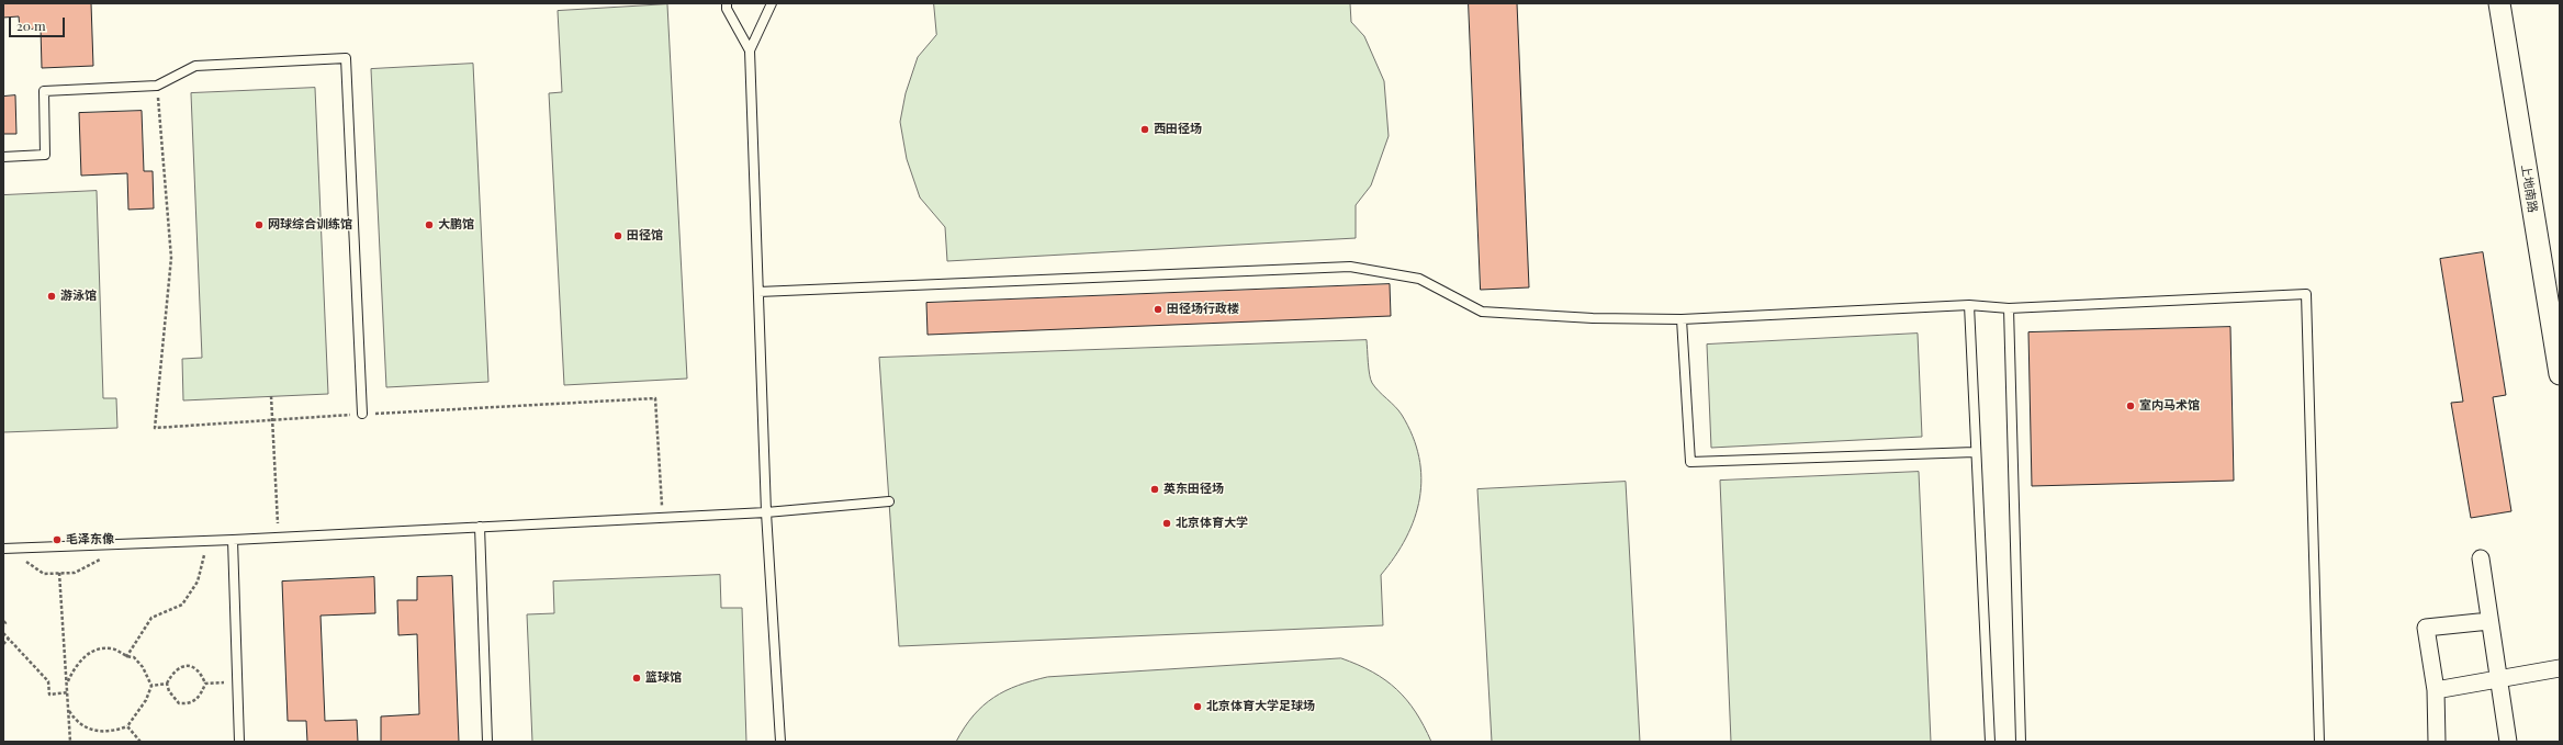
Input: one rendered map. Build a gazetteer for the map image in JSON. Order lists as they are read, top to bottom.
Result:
{
  "streets": {
    "street": ["上地南路"]
  },
  "places": [
    "西田径场",
    "网球综合训练馆",
    "大鹏馆",
    "田径馆",
    "游泳馆",
    "田径场行政楼",
    "室内马术馆",
    "英东田径场",
    "北京体育大学",
    "毛泽东像",
    "篮球馆",
    "北京体育大学足球场"
  ],
  "scale_bar": "20 m"
}
